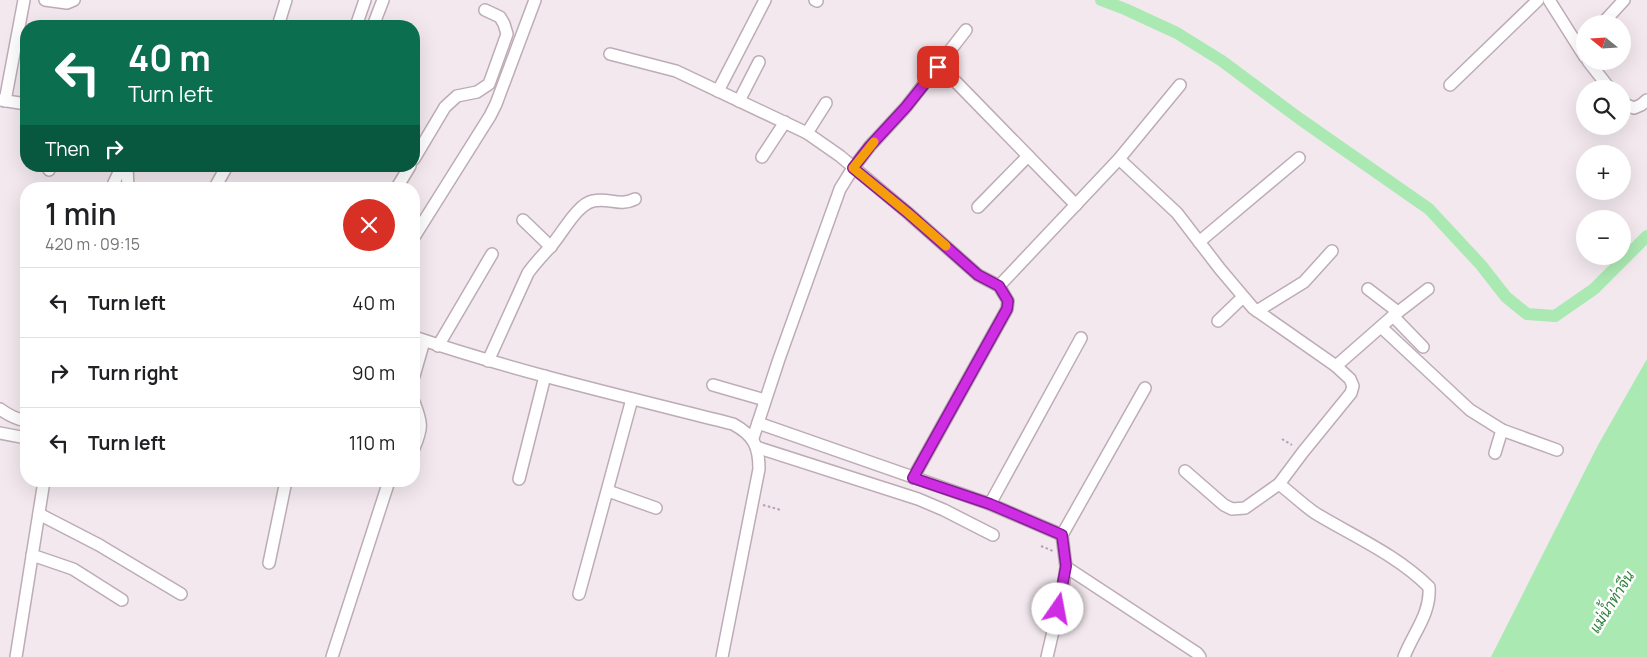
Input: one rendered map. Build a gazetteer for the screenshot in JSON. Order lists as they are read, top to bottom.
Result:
{
  "water": ["แม่น้ำท่าจีน"],
  "north": "left",
  "page": {
    "map_buttons": ["+", "−"],
    "turn": ["40 m", "Turn left"],
    "then": "Then",
    "heading": ["1 min", "420 m · 09:15"],
    "list": [
      {
        "name": "Turn left",
        "value": "40 m"
      },
      {
        "name": "Turn right",
        "value": "90 m"
      },
      {
        "name": "Turn left",
        "value": "110 m"
      }
    ]
  }
}
